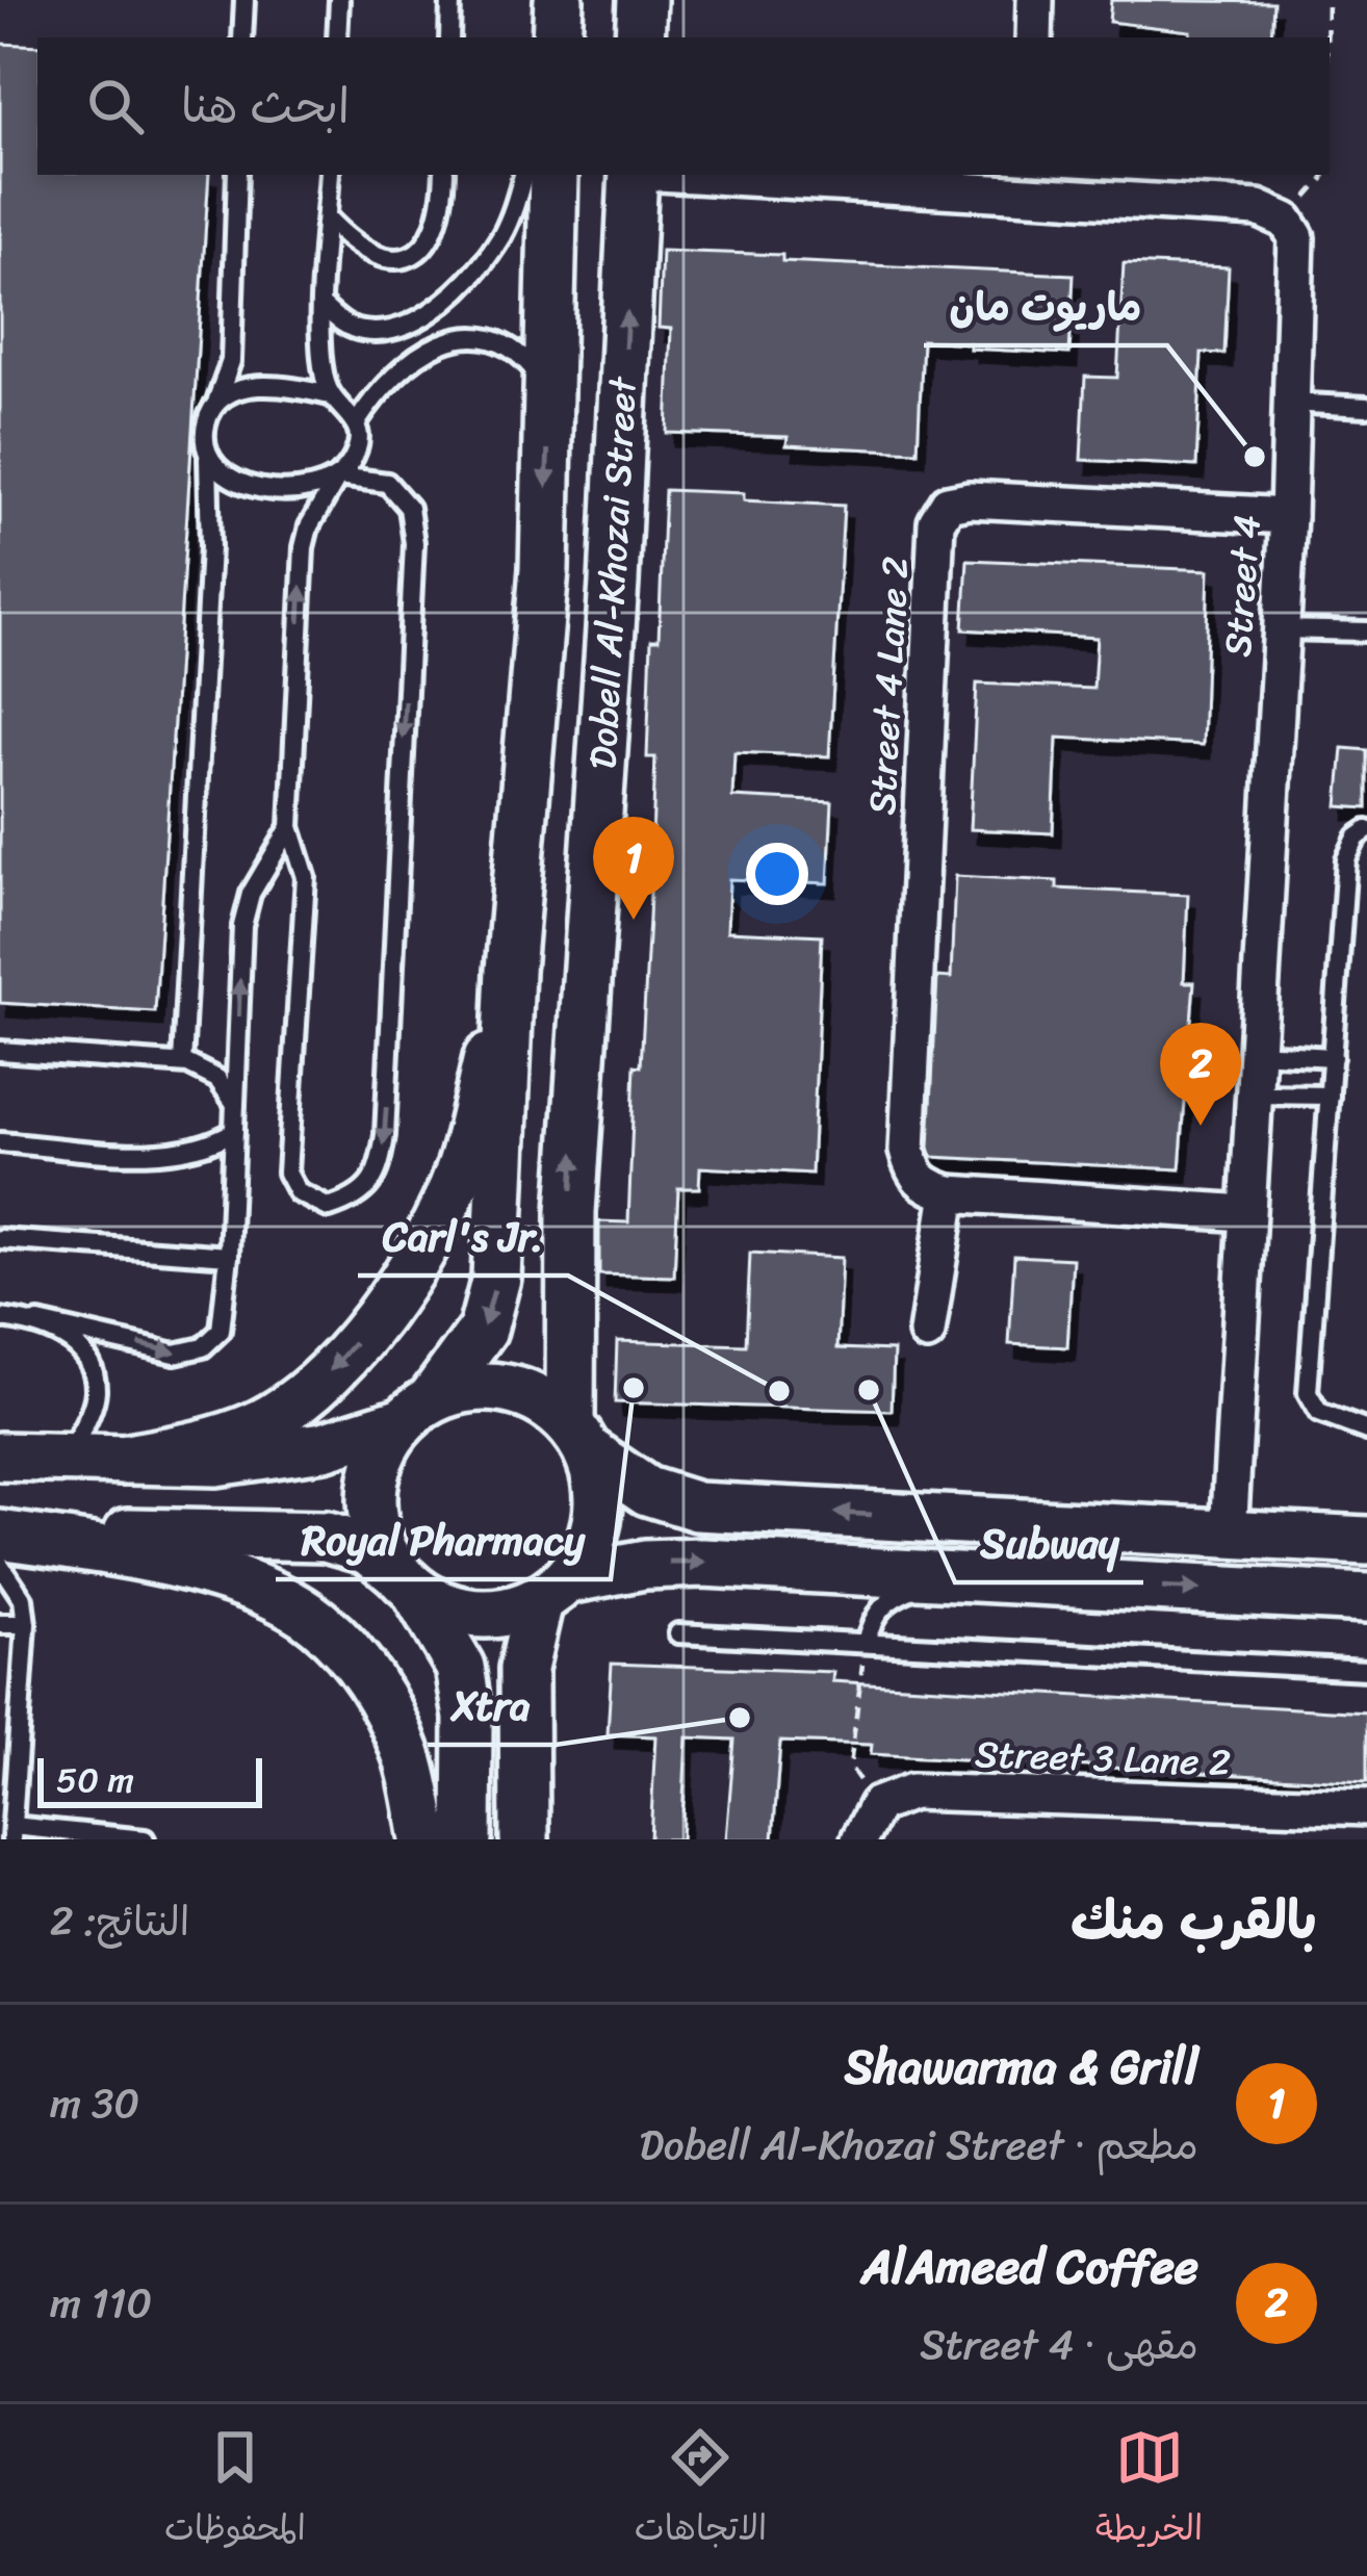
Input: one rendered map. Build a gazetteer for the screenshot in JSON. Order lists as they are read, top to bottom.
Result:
{
  "streets": {
    "main road": ["Dobell Al-Khozai Street"],
    "street": ["Street 4", "Street 4 Lane 2", "Street 3 Lane 2"]
  },
  "crossings": [
    ["Street 4", "Street 4 Lane 2"]
  ],
  "places": [
    "ماريوت مان",
    "Royal Pharmacy",
    "Subway",
    "Carl's Jr.",
    "Xtra"
  ],
  "scale_bar": "50 m",
  "page": {
    "search": "ابحث هنا",
    "pins": ["1", "2"],
    "scale": "50 m",
    "heading": ["بالقرب منك", "النتائج: 2"],
    "list": [
      {
        "mark": "1",
        "name": "Shawarma & Grill",
        "note": "مطعم · Dobell Al-Khozai Street",
        "value": "30 m"
      },
      {
        "mark": "2",
        "name": "AlAmeed Coffee",
        "note": "مقهى · Street 4",
        "value": "110 m"
      }
    ],
    "nav": ["الخريطة", "الاتجاهات", "المحفوظات"]
  }
}
